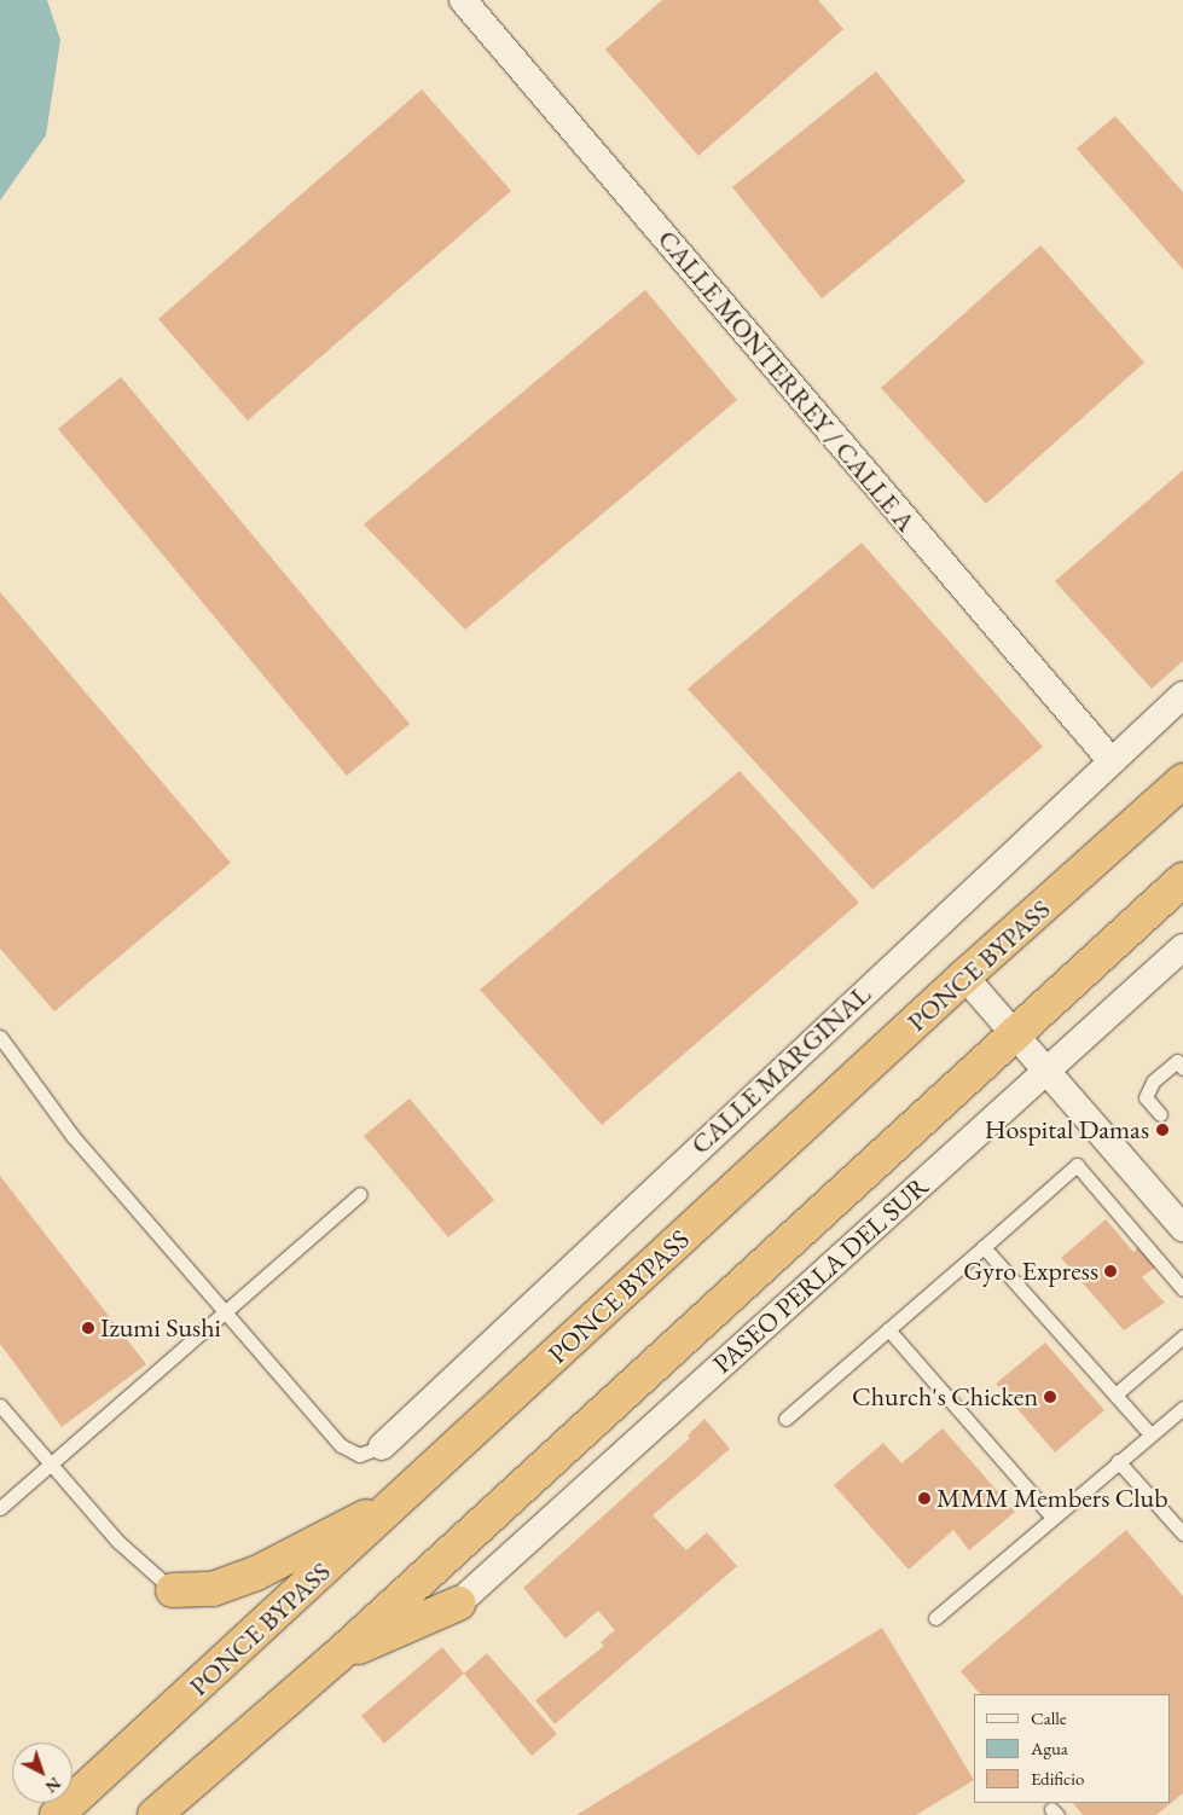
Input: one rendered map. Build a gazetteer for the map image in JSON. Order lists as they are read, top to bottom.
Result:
{
  "streets": {
    "highway": ["PONCE BYPASS"],
    "street": ["CALLE MONTERREY / CALLE A", "CALLE MARGINAL", "PASEO PERLA DEL SUR"]
  },
  "crossings": [
    ["CALLE MONTERREY / CALLE A", "CALLE MARGINAL"]
  ],
  "places": [
    "Hospital Damas",
    "Gyro Express",
    "Izumi Sushi",
    "Church's Chicken",
    "MMM Members Club"
  ],
  "legend": ["Calle", "Agua", "Edificio"],
  "north": "bottom right"
}
